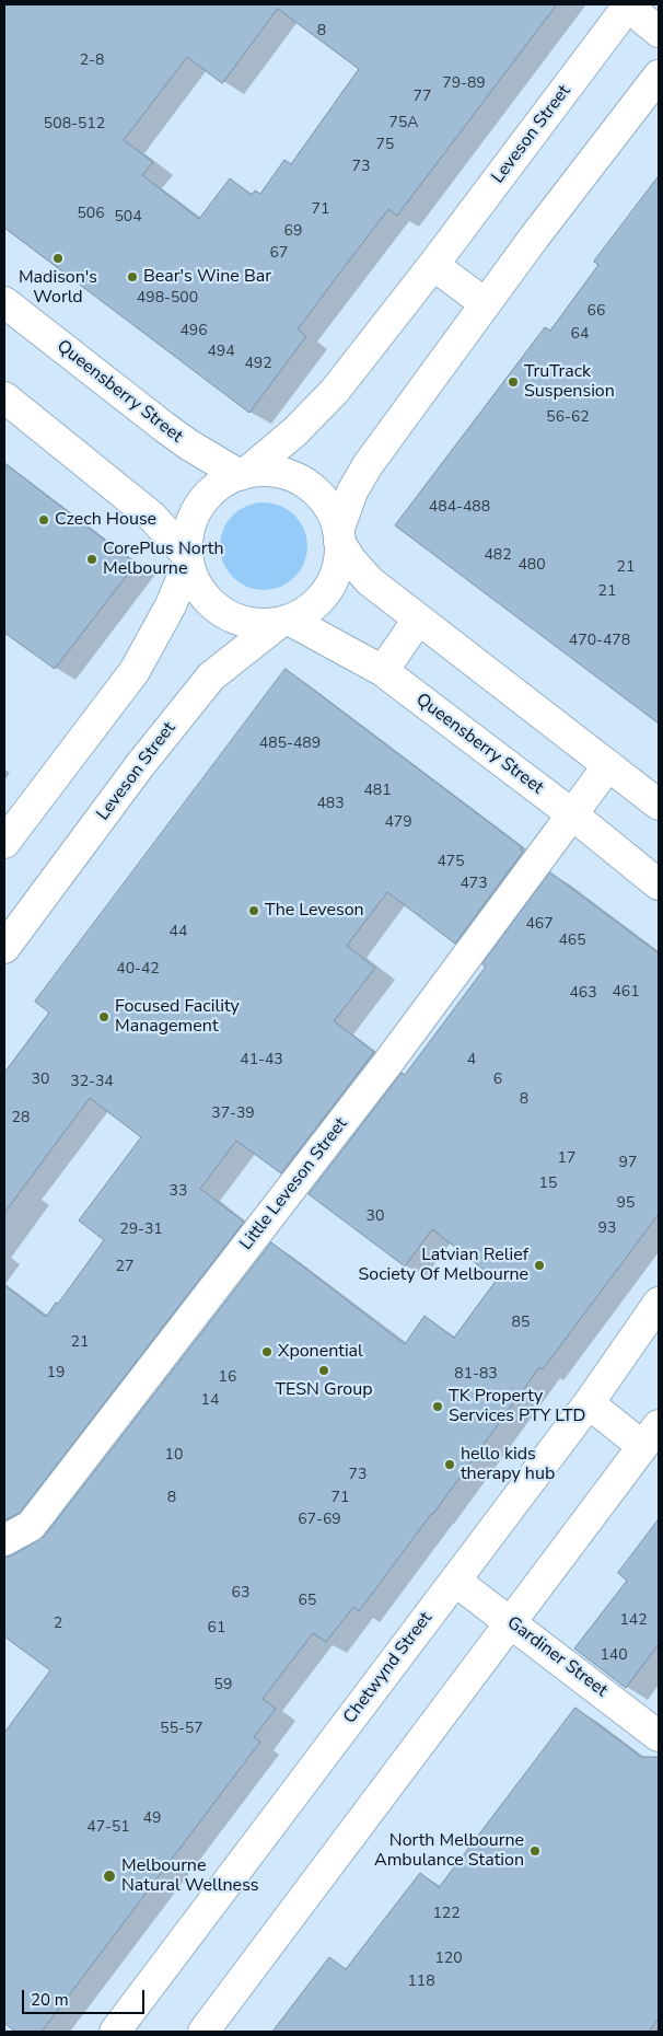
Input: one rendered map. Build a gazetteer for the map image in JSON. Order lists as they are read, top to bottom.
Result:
{
  "streets": {
    "street": [
      "Leveson Street",
      "Queensberry Street",
      "Little Leveson Street",
      "Gardiner Street",
      "Chetwynd Street"
    ]
  },
  "crossings": [
    ["Leveson Street", "Queensberry Street"],
    ["Queensberry Street", "Little Leveson Street"],
    ["Gardiner Street", "Chetwynd Street"]
  ],
  "places": [
    "Madison's World",
    "Bear's Wine Bar",
    "TruTrack Suspension",
    "Czech House",
    "CorePlus North Melbourne",
    "The Leveson",
    "Focused Facility Management",
    "Latvian Relief Society Of Melbourne",
    "Xponential",
    "TESN Group",
    "TK Property Services PTY LTD",
    "hello kids therapy hub",
    "North Melbourne Ambulance Station",
    "Melbourne Natural Wellness"
  ],
  "house_numbers": [
    "8",
    "2-8",
    "79-89",
    "77",
    "75A",
    "508-512",
    "75",
    "73",
    "71",
    "506",
    "504",
    "69",
    "67",
    "498-500",
    "66",
    "496",
    "64",
    "494",
    "492",
    "56-62",
    "484-488",
    "482",
    "480",
    "21",
    "21",
    "470-478",
    "485-489",
    "481",
    "483",
    "479",
    "475",
    "473",
    "467",
    "44",
    "465",
    "40-42",
    "461",
    "463",
    "41-43",
    "4",
    "30",
    "6",
    "32-34",
    "8",
    "37-39",
    "28",
    "17",
    "97",
    "15",
    "33",
    "95",
    "30",
    "93",
    "29-31",
    "27",
    "85",
    "21",
    "19",
    "81-83",
    "16",
    "14",
    "10",
    "73",
    "8",
    "71",
    "67-69",
    "63",
    "65",
    "142",
    "2",
    "61",
    "140",
    "59",
    "55-57",
    "49",
    "47-51",
    "122",
    "120",
    "118"
  ],
  "scale_bar": "20 m"
}
